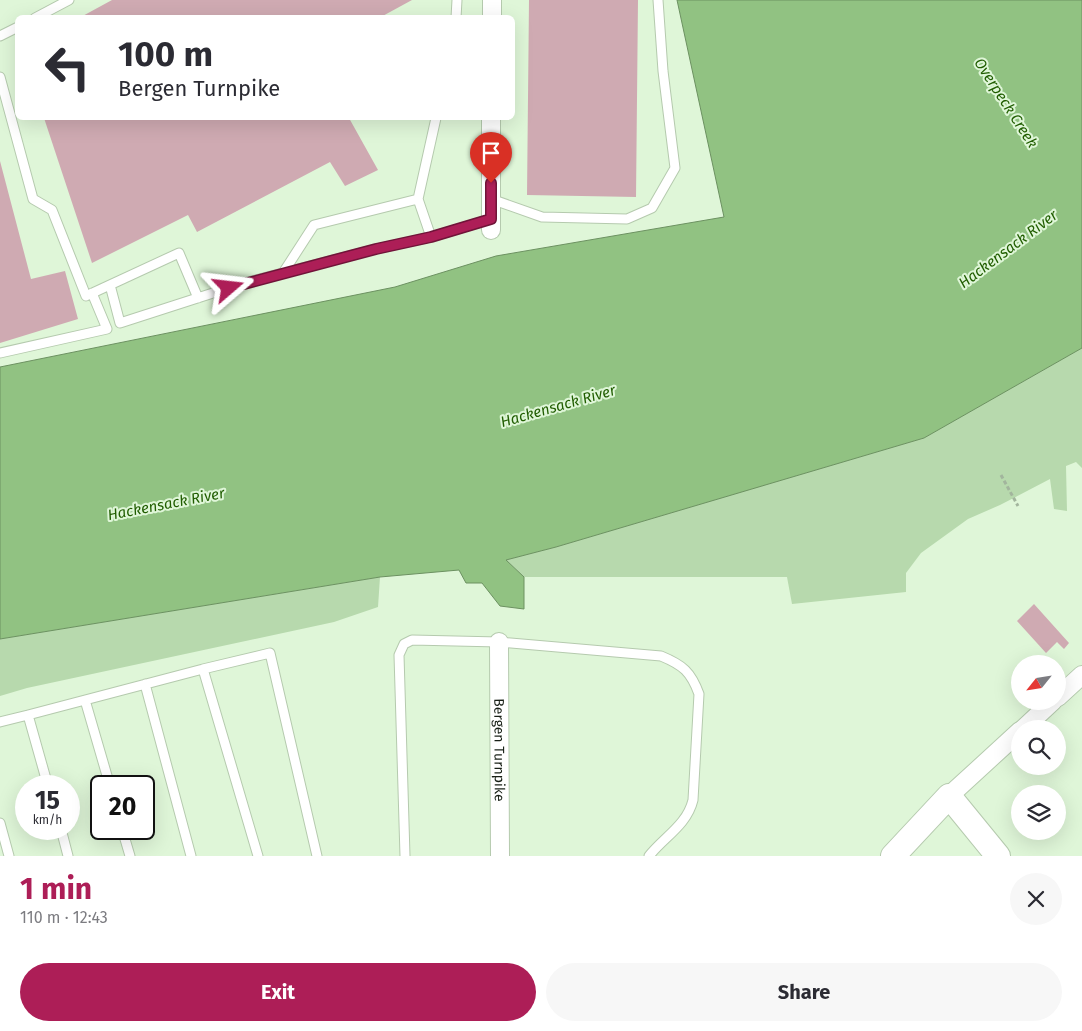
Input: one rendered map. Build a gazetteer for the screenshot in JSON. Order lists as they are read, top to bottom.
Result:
{
  "streets": {
    "street": ["Bergen Turnpike"]
  },
  "water": ["Overpeck Creek", "Hackensack River"],
  "north": "bottom left",
  "page": {
    "turn": ["100 m", "Bergen Turnpike"],
    "speed": "15 km/h",
    "limit": "20",
    "heading": ["1 min", "110 m · 12:43"],
    "buttons": ["Exit", "Share"]
  }
}
